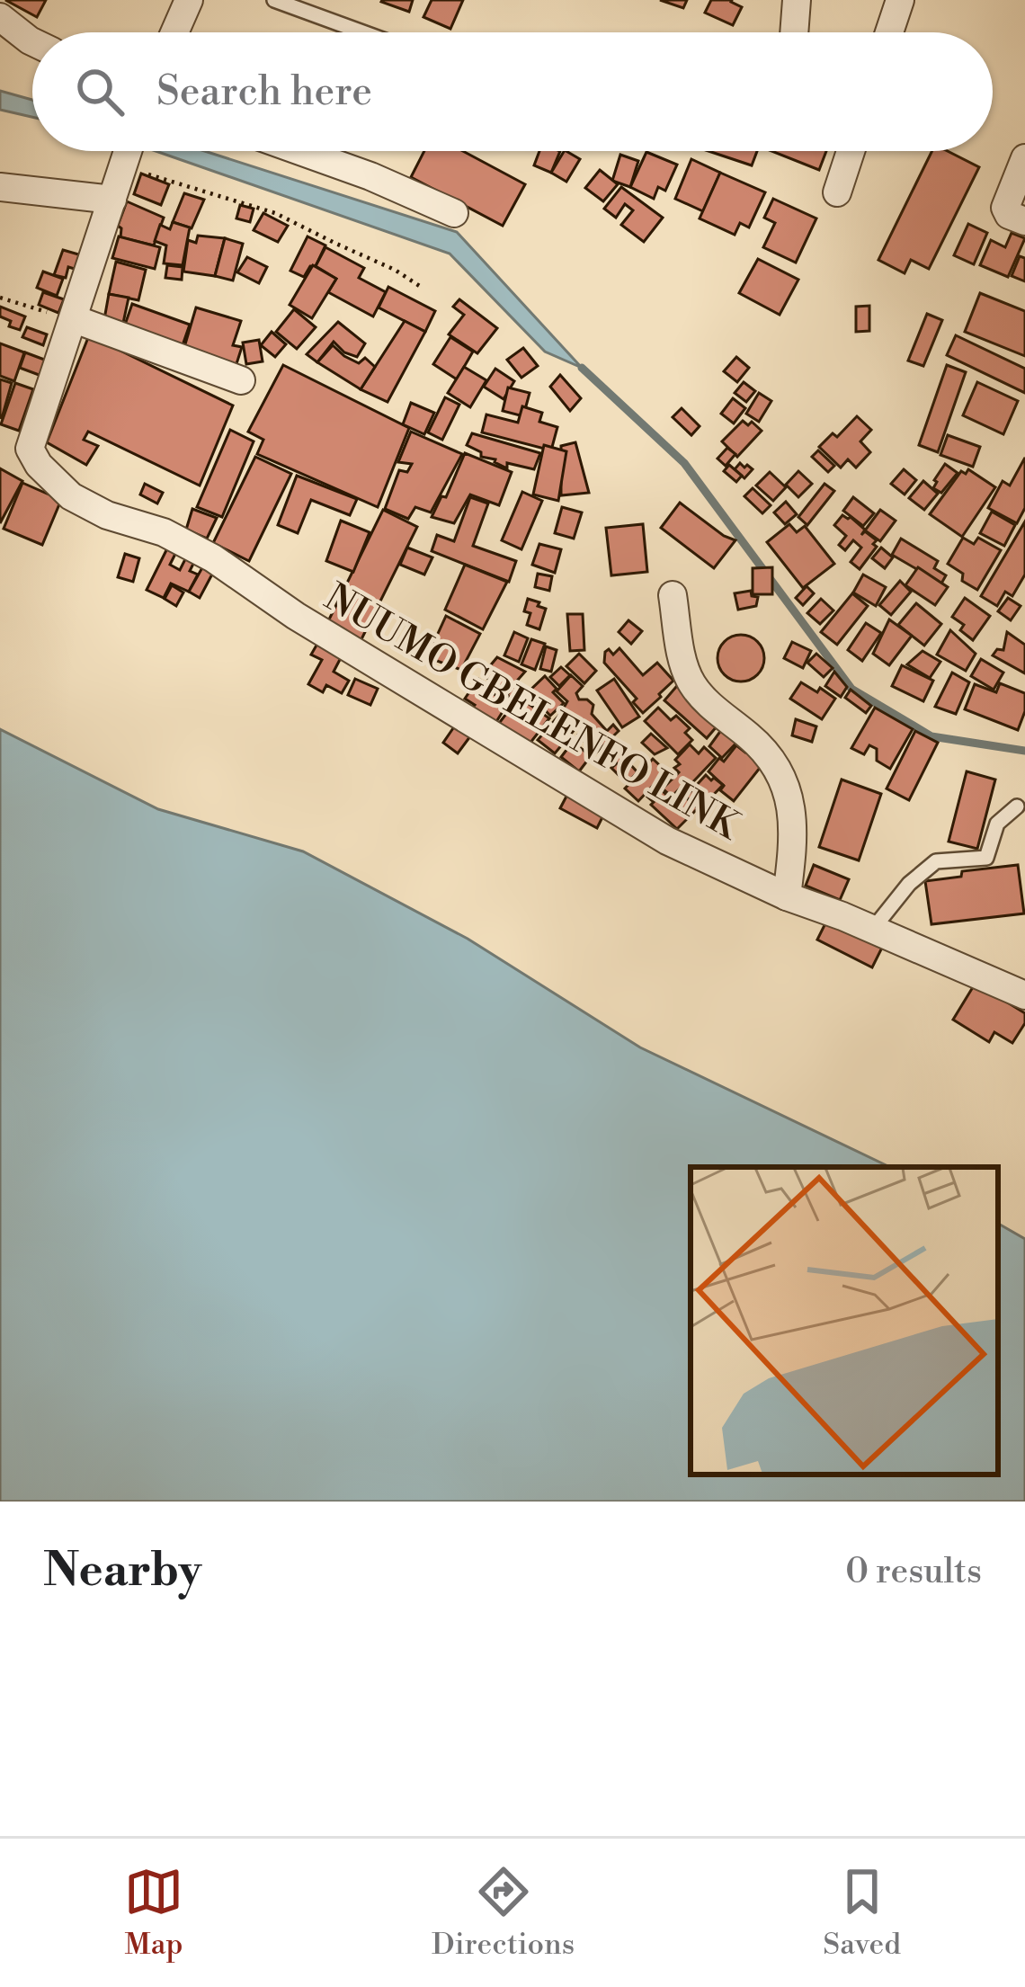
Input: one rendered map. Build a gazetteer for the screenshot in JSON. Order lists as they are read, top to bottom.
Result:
{
  "streets": {
    "street": ["NUUMO GBELENFO LINK"]
  },
  "page": {
    "search": "Search here",
    "heading": ["Nearby", "0 results"],
    "nav": ["Map", "Directions", "Saved"]
  }
}
